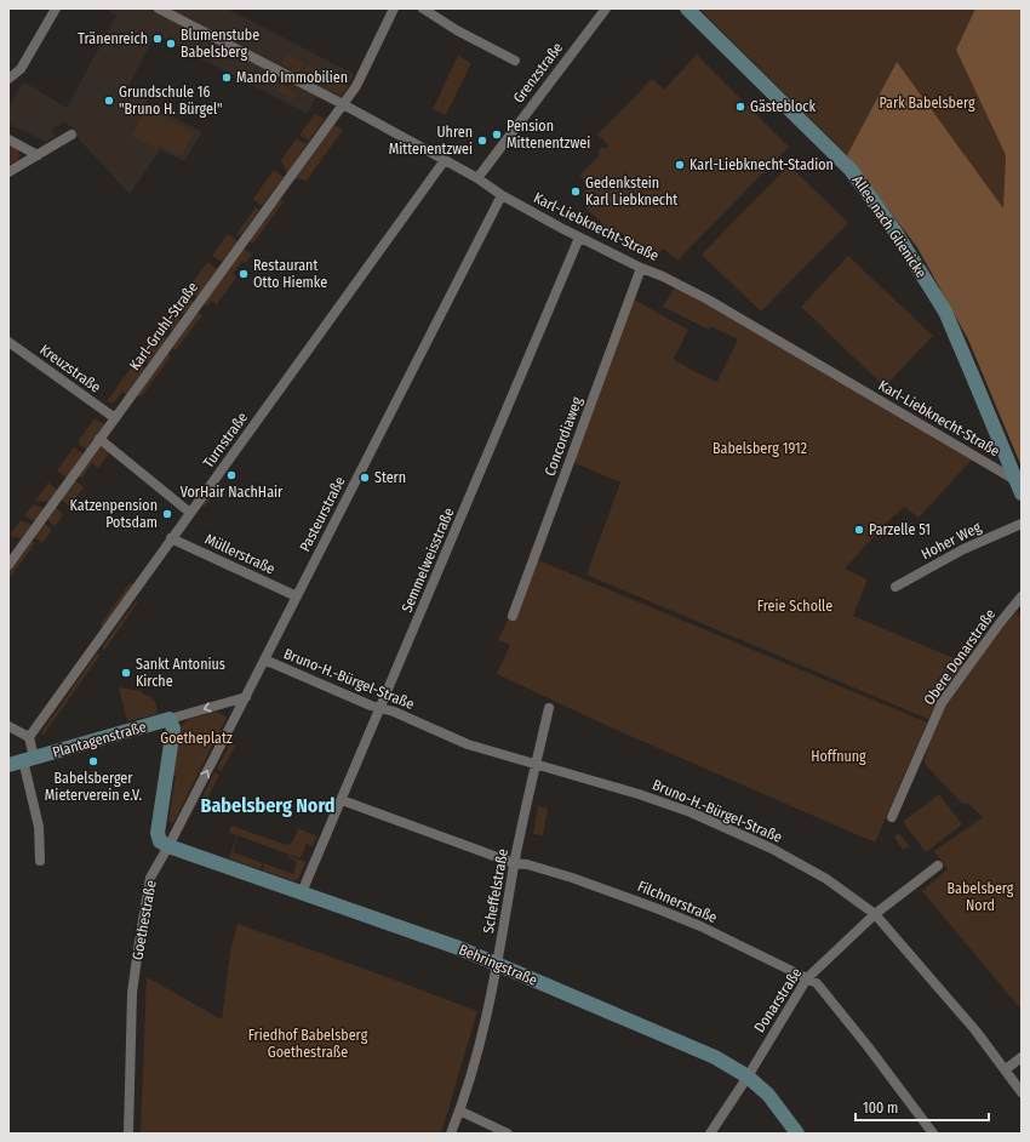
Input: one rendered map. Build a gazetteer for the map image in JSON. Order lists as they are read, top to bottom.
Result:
{
  "streets": {
    "street": [
      "Grenzstraße",
      "Karl-Liebknecht-Straße",
      "Allee nach Glienicke",
      "Karl-Gruhl-Straße",
      "Kreuzstraße",
      "Concordiaweg",
      "Turnstraße",
      "Pasteurstraße",
      "Hoher Weg",
      "Müllerstraße",
      "Semmelweisstraße",
      "Obere Donarstraße",
      "Bruno-H.-Bürgel-Straße",
      "Plantagenstraße",
      "Scheffelstraße",
      "Filchnerstraße",
      "Goethestraße",
      "Behringstraße",
      "Donarstraße"
    ]
  },
  "crossings": [
    ["Grenzstraße", "Karl-Liebknecht-Straße"],
    ["Karl-Liebknecht-Straße", "Allee nach Glienicke"],
    ["Karl-Liebknecht-Straße", "Karl-Gruhl-Straße"],
    ["Karl-Liebknecht-Straße", "Concordiaweg"],
    ["Karl-Liebknecht-Straße", "Turnstraße"],
    ["Karl-Liebknecht-Straße", "Pasteurstraße"],
    ["Karl-Liebknecht-Straße", "Semmelweisstraße"],
    ["Karl-Gruhl-Straße", "Kreuzstraße"],
    ["Turnstraße", "Müllerstraße"],
    ["Pasteurstraße", "Müllerstraße"],
    ["Pasteurstraße", "Bruno-H.-Bürgel-Straße"],
    ["Pasteurstraße", "Plantagenstraße"],
    ["Pasteurstraße", "Goethestraße"],
    ["Pasteurstraße", "Behringstraße"],
    ["Semmelweisstraße", "Bruno-H.-Bürgel-Straße"],
    ["Semmelweisstraße", "Filchnerstraße"],
    ["Semmelweisstraße", "Behringstraße"],
    ["Bruno-H.-Bürgel-Straße", "Scheffelstraße"],
    ["Bruno-H.-Bürgel-Straße", "Donarstraße"],
    ["Scheffelstraße", "Filchnerstraße"],
    ["Scheffelstraße", "Behringstraße"],
    ["Filchnerstraße", "Donarstraße"],
    ["Goethestraße", "Behringstraße"],
    ["Behringstraße", "Donarstraße"]
  ],
  "districts": ["Babelsberg Nord"],
  "parks": [
    "Park Babelsberg",
    "Babelsberg 1912",
    "Freie Scholle",
    "Goetheplatz",
    "Hoffnung",
    "Babelsberg Nord",
    "Friedhof Babelsberg Goethestraße"
  ],
  "places": [
    "Tränenreich",
    "Blumenstube Babelsberg",
    "Mando Immobilien",
    "Grundschule 16 \"Bruno H. Bürgel\"",
    "Gästeblock",
    "Pension Mittenentzwei",
    "Uhren Mittenentzwei",
    "Karl-Liebknecht-Stadion",
    "Gedenkstein Karl Liebknecht",
    "Restaurant Otto Hiemke",
    "VorHair NachHair",
    "Stern",
    "Katzenpension Potsdam",
    "Parzelle 51",
    "Sankt Antonius Kirche",
    "Babelsberger Mieterverein e.V."
  ],
  "scale_bar": "100 m"
}
